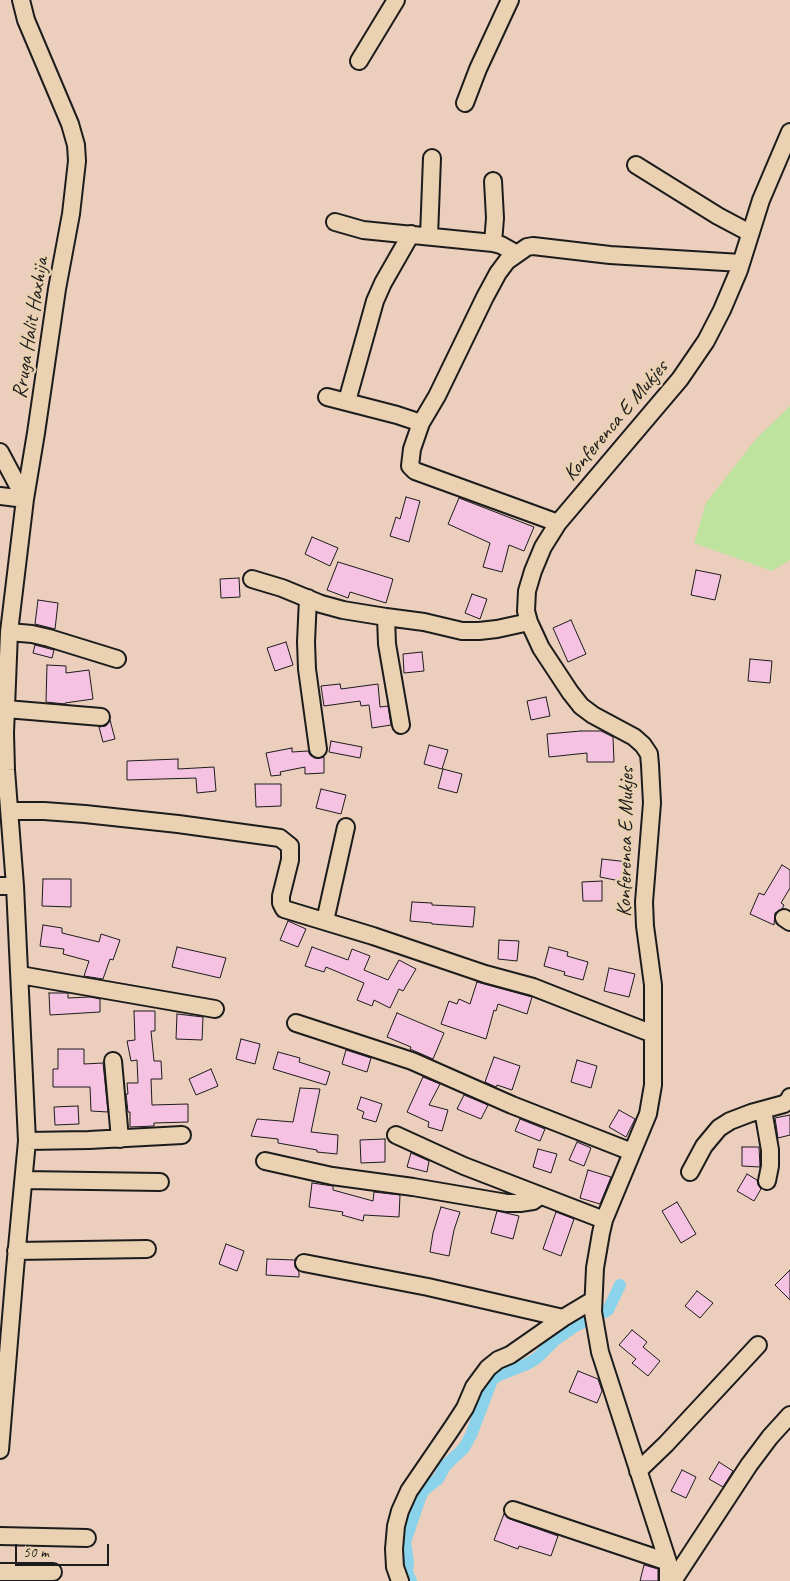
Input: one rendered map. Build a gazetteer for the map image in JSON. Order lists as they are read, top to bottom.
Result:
{
  "streets": {
    "street": ["Rruga Halit Haxhija", "Konferenca E Mukjes"]
  },
  "scale_bar": "50 m"
}
